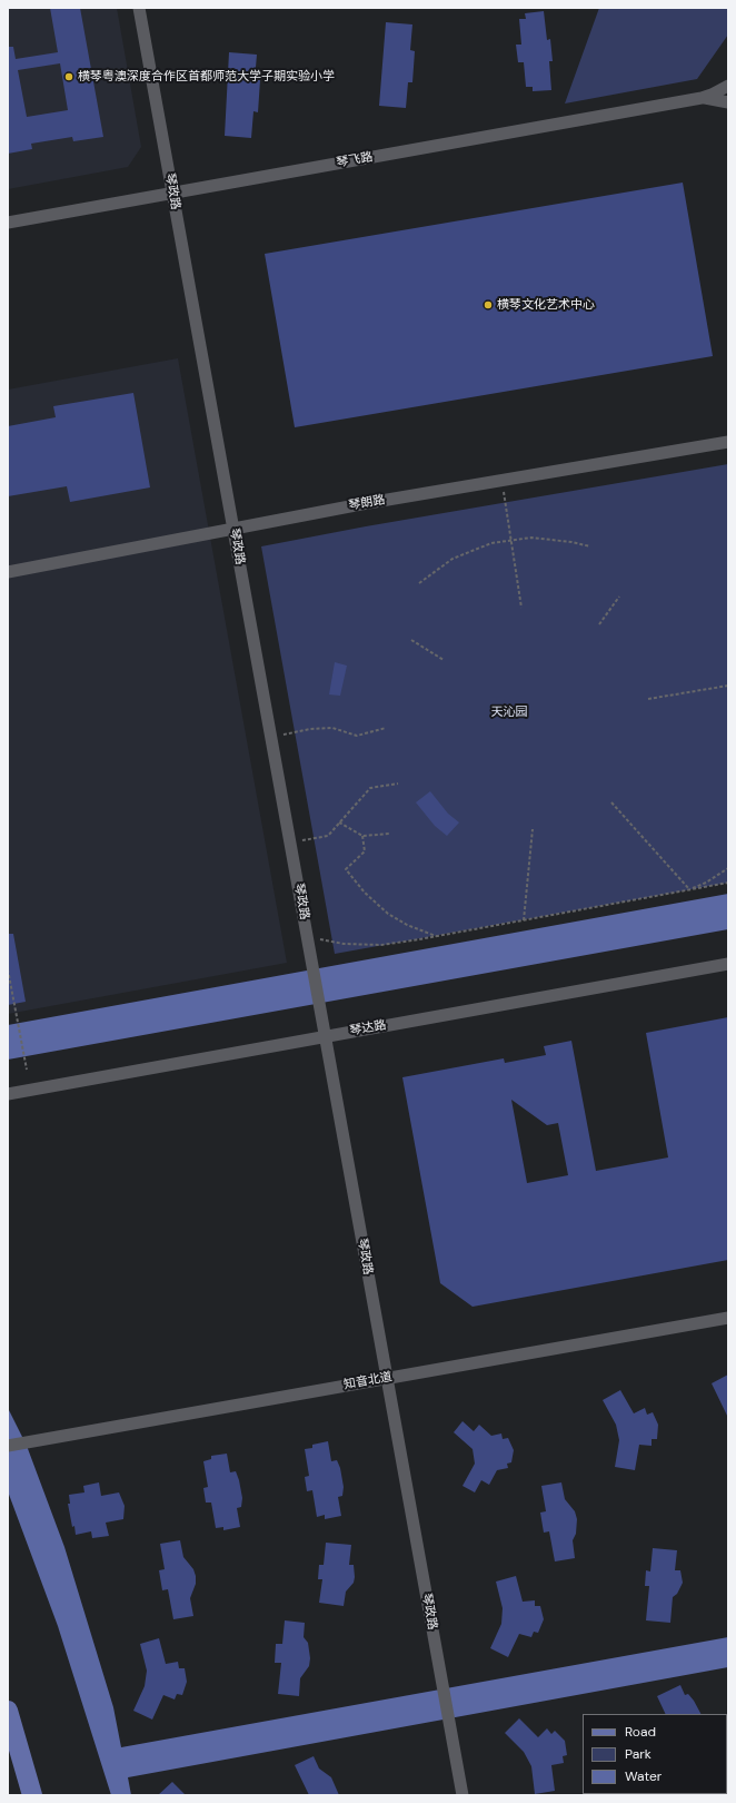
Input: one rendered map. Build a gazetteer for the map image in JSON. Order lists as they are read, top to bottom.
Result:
{
  "streets": {
    "street": [
      "琴飞路",
      "琴政路",
      "琴朗路",
      "琴达路",
      "知音北道"
    ]
  },
  "crossings": [
    ["琴飞路", "琴政路"],
    ["琴政路", "琴朗路"],
    ["琴政路", "琴达路"],
    ["琴政路", "知音北道"]
  ],
  "parks": ["天沁园"],
  "places": ["横琴粤澳深度合作区首都师范大学子期实验小学", "横琴文化艺术中心"],
  "legend": ["Road", "Park", "Water"]
}
